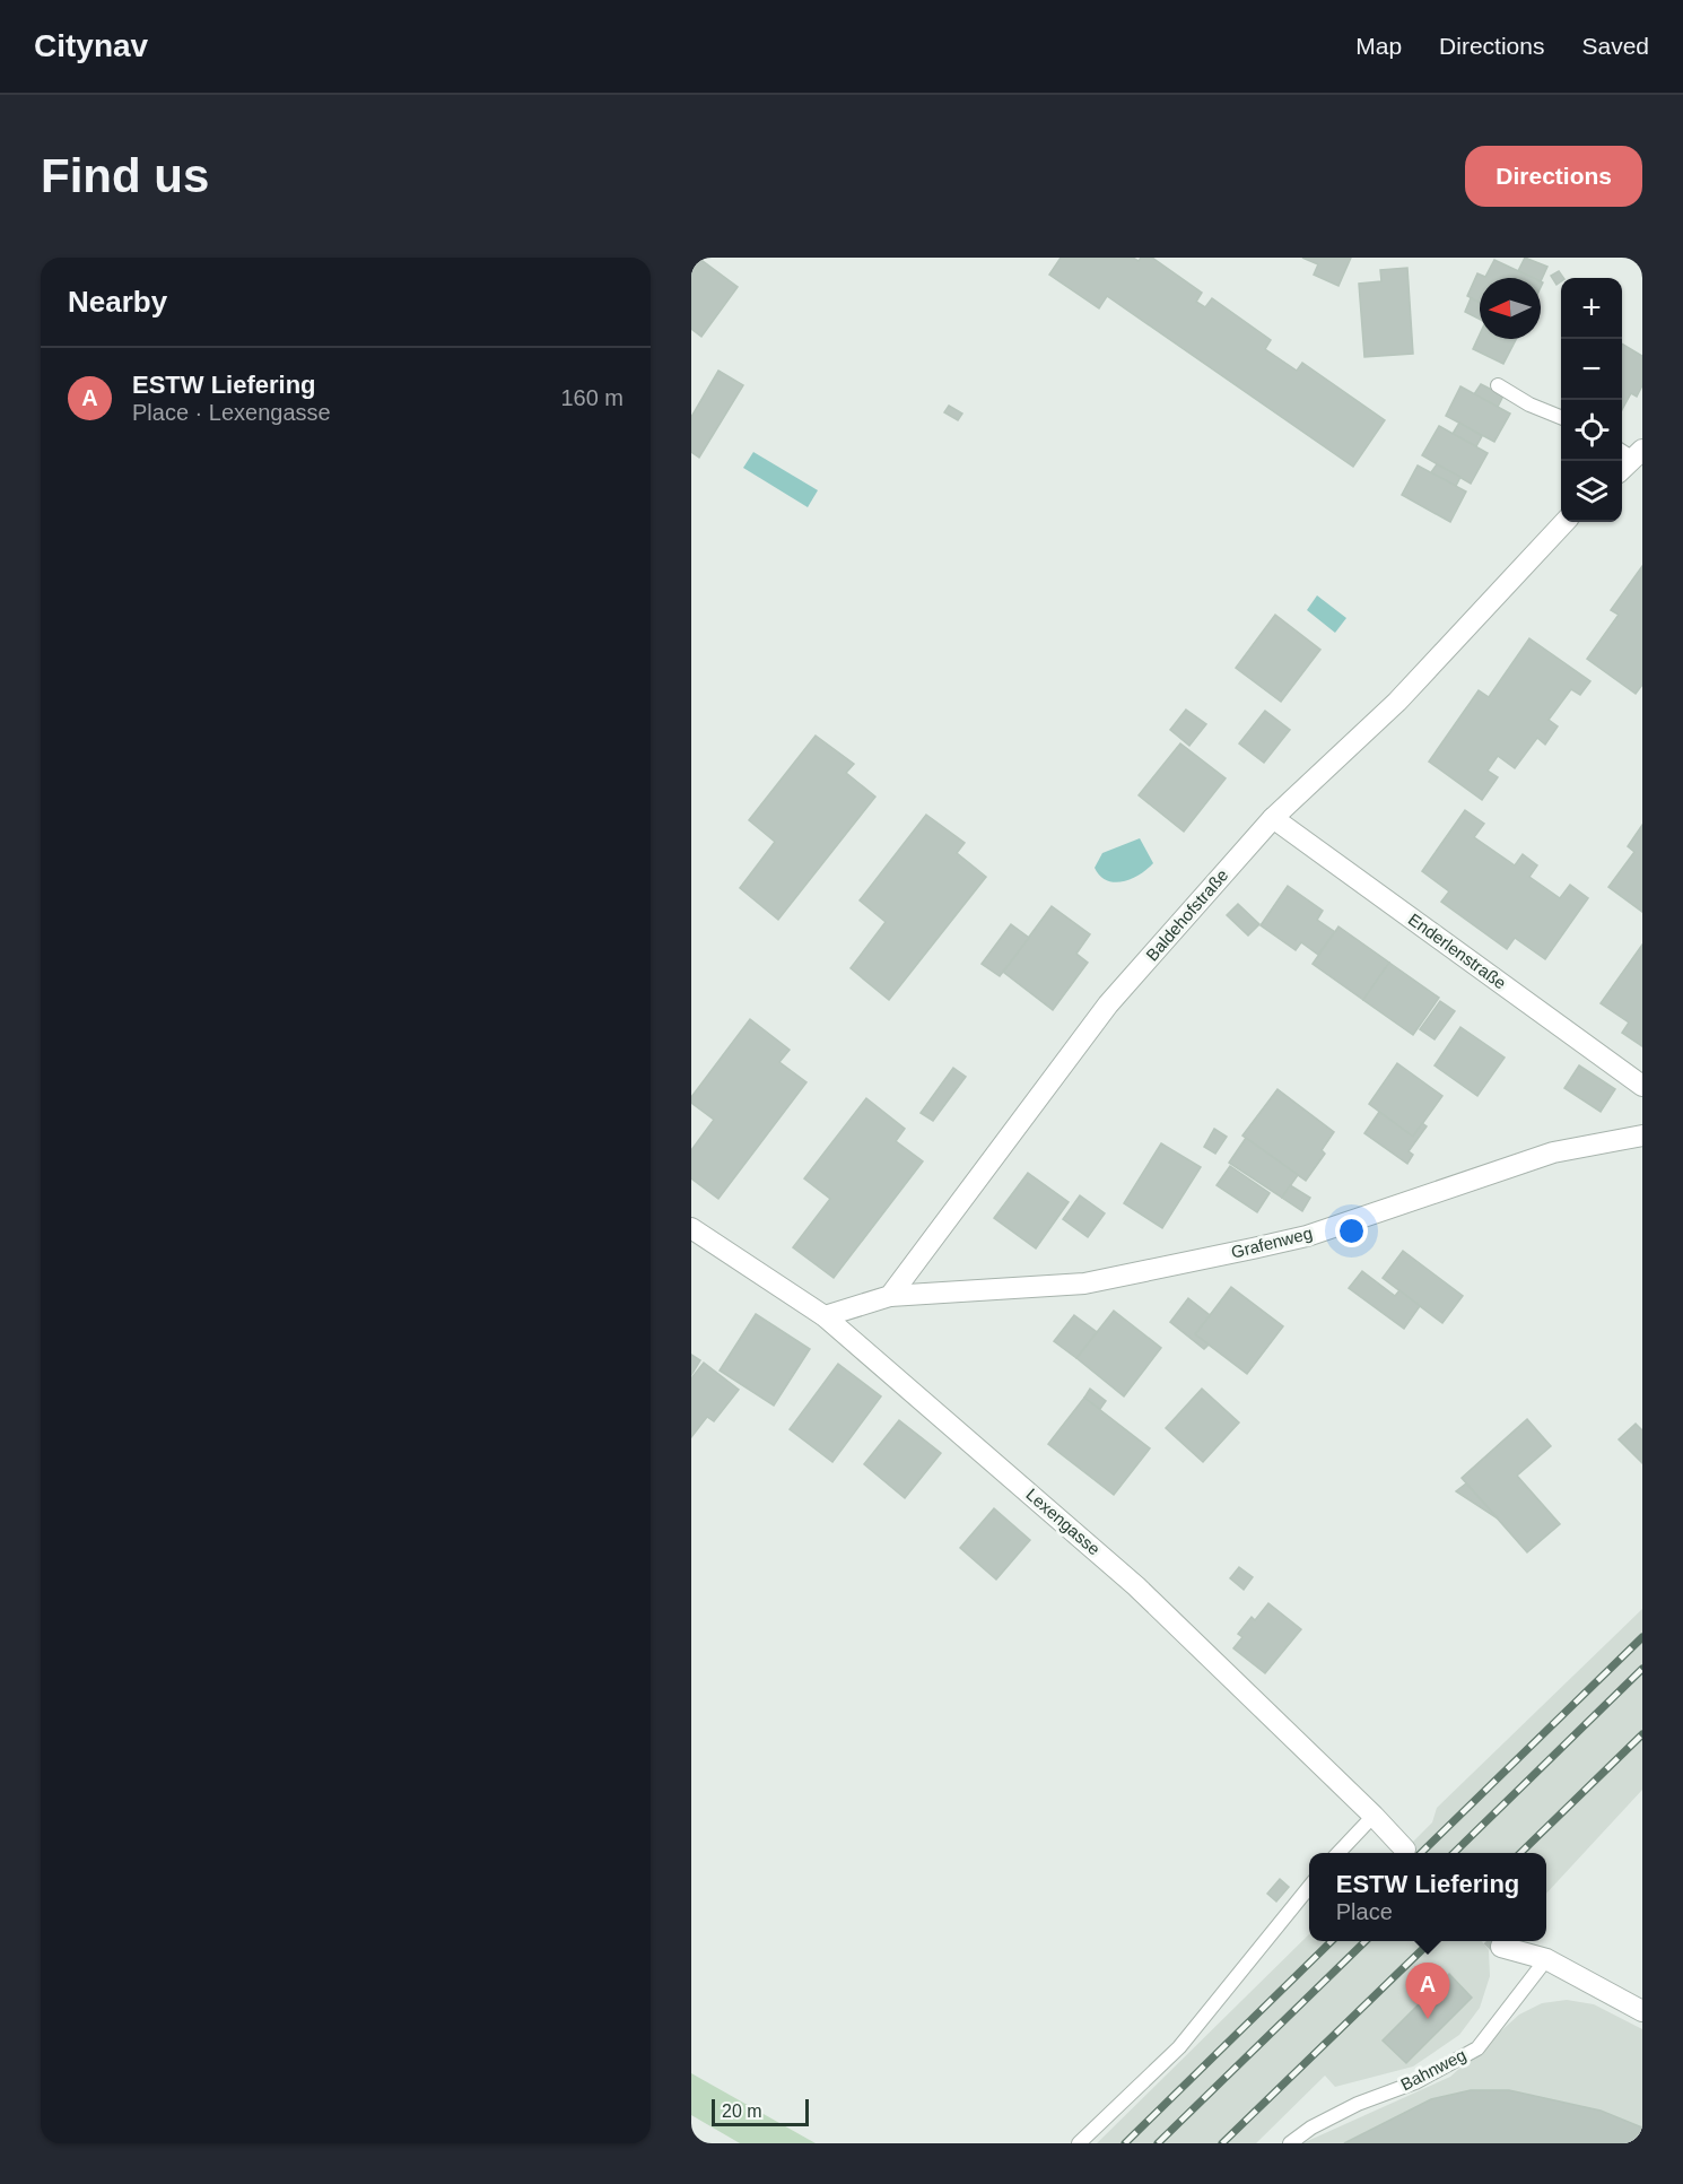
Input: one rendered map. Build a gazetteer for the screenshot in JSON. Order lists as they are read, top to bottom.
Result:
{
  "streets": {
    "street": [
      "Baldehofstraße",
      "Enderlenstraße",
      "Grafenweg",
      "Lexengasse"
    ],
    "lane": ["Bahnweg"]
  },
  "crossings": [
    ["Baldehofstraße", "Enderlenstraße"],
    ["Baldehofstraße", "Grafenweg"]
  ],
  "scale_bar": "20 m",
  "north": "left",
  "page": {
    "header": "Citynav",
    "nav": ["Map", "Directions", "Saved"],
    "buttons": "Directions",
    "title": "Find us",
    "heading": "Nearby",
    "map_buttons": ["+", "−"],
    "list": [
      {
        "mark": "A",
        "name": "ESTW Liefering",
        "note": "Place · Lexengasse",
        "value": "160 m"
      }
    ],
    "popup": ["ESTW Liefering", "Place"],
    "pins": "A",
    "scale": "20 m"
  }
}
